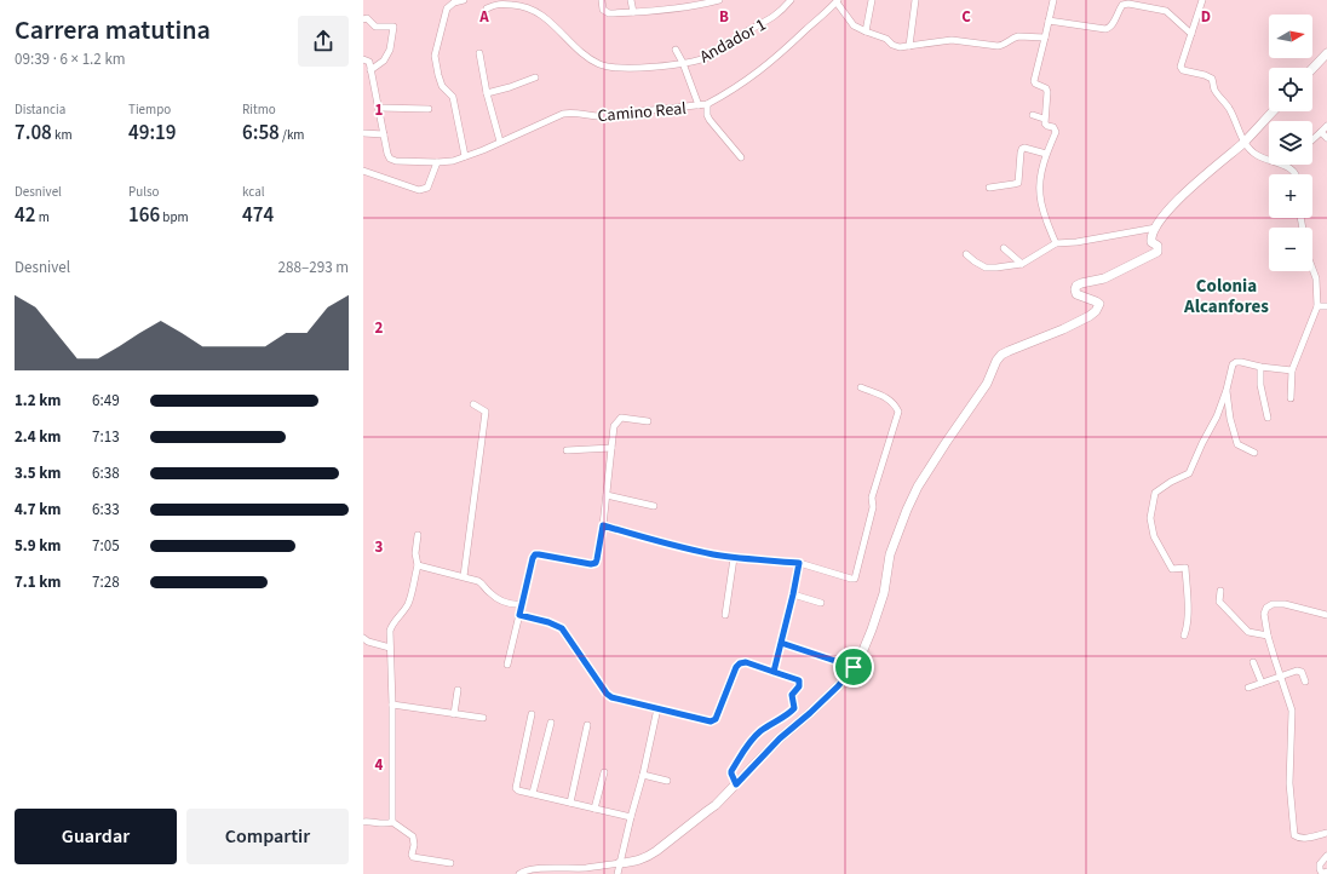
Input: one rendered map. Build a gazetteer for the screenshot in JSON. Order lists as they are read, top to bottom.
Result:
{
  "streets": {
    "street": ["Andador 1", "Camino Real"]
  },
  "districts": ["Colonia Alcanfores"],
  "north": "right",
  "page": {
    "heading": ["Carrera matutina", "09:39 · 6 × 1.2 km"],
    "map_buttons": ["+", "−"],
    "stats": [
      ["Distancia", "7.08 km"],
      ["Tiempo", "49:19"],
      ["Ritmo", "6:58 /km"],
      ["Desnivel", "42 m"],
      ["Pulso", "166 bpm"],
      ["kcal", "474"]
    ],
    "chart": ["Desnivel", "288–293 m"],
    "list": [
      {
        "name": "1.2 km",
        "note": "6:49"
      },
      {
        "name": "2.4 km",
        "note": "7:13"
      },
      {
        "name": "3.5 km",
        "note": "6:38"
      },
      {
        "name": "4.7 km",
        "note": "6:33"
      },
      {
        "name": "5.9 km",
        "note": "7:05"
      },
      {
        "name": "7.1 km",
        "note": "7:28"
      }
    ],
    "buttons": ["Guardar", "Compartir"]
  },
  "grid": {
    "columns": [
      "A",
      "B",
      "C",
      "D"
    ],
    "rows": [
      "1",
      "2",
      "3",
      "4"
    ]
  }
}
